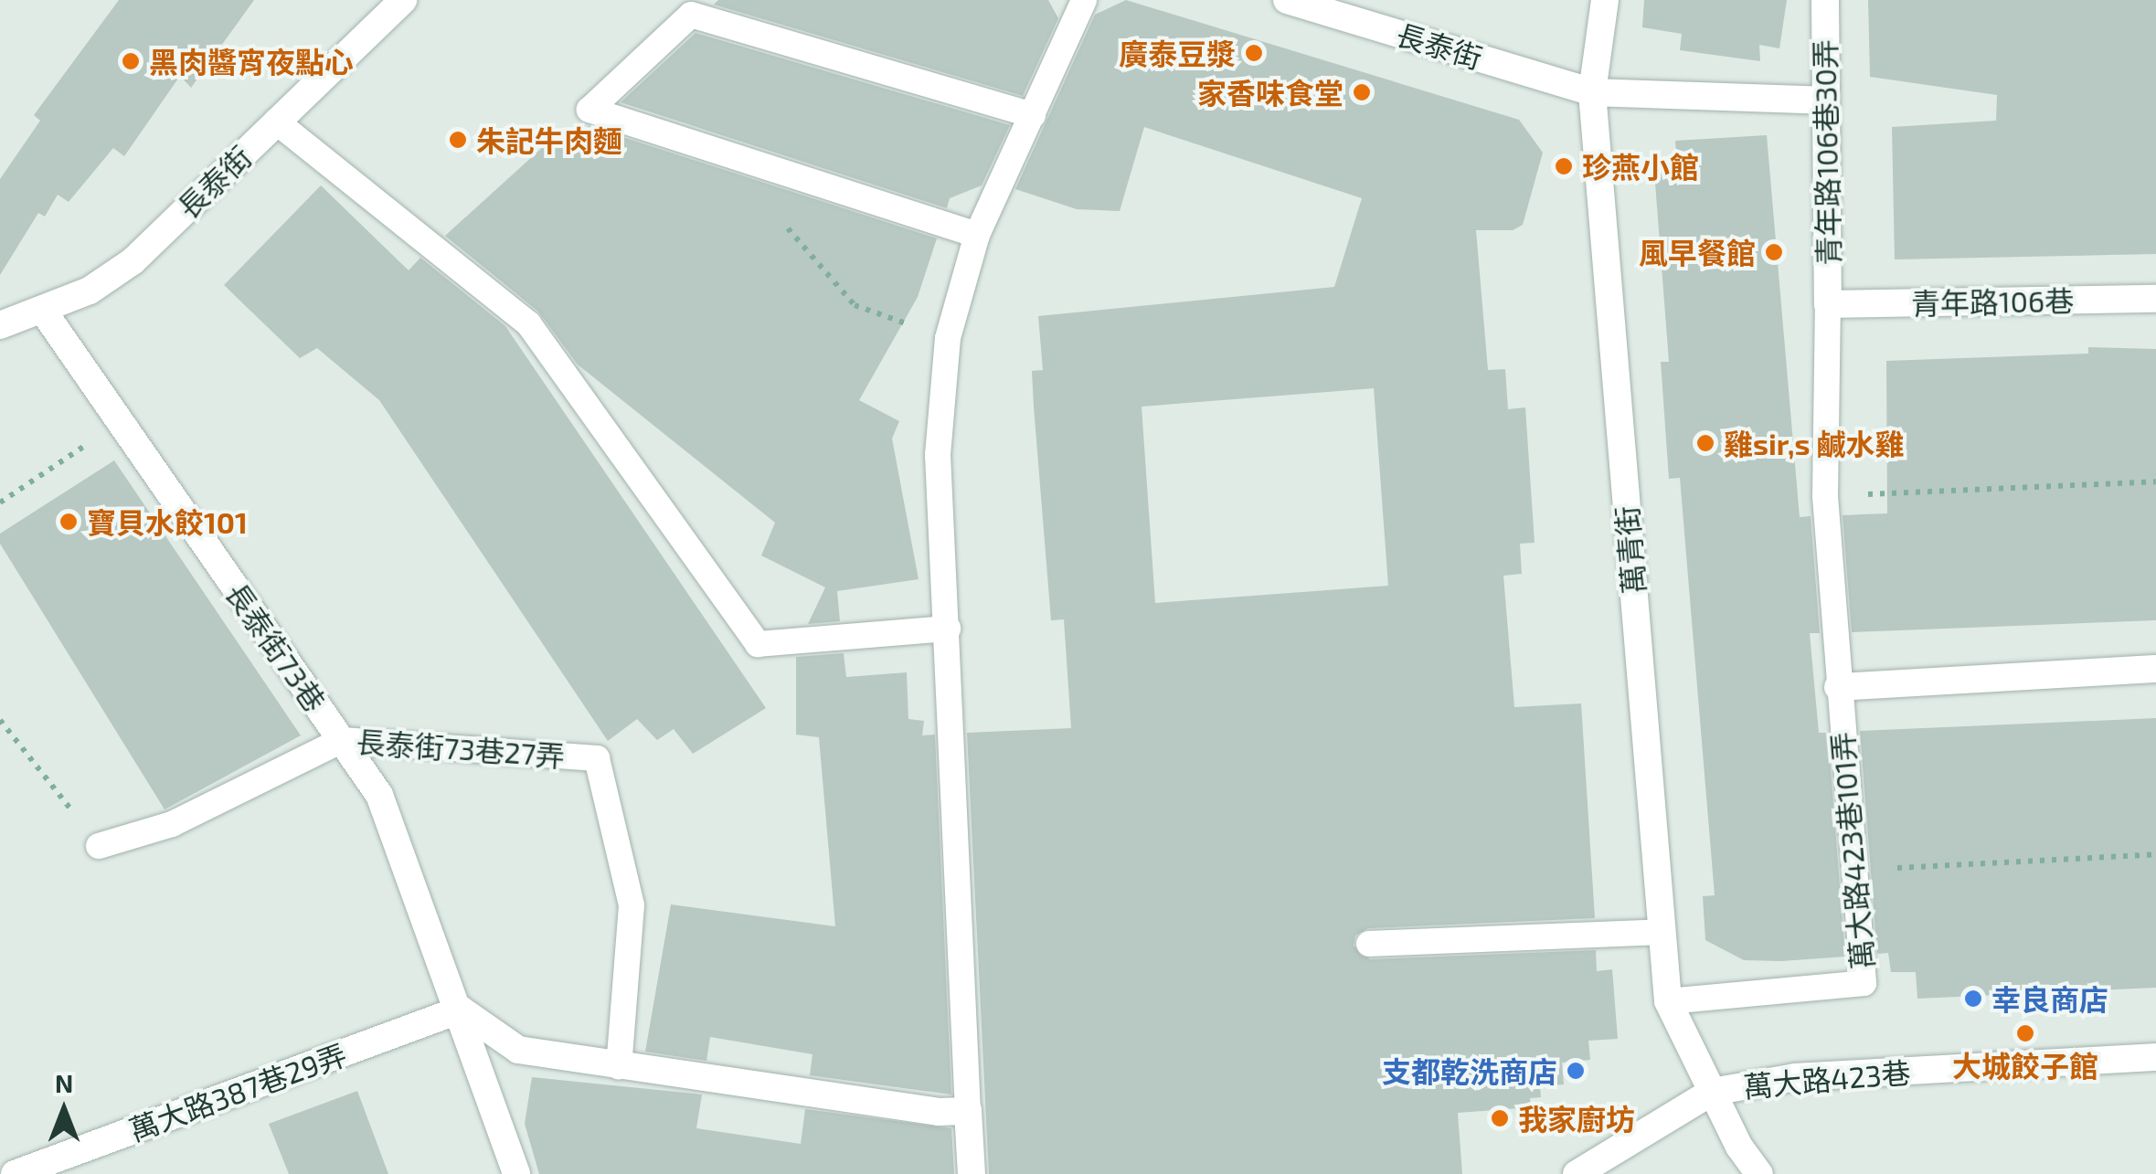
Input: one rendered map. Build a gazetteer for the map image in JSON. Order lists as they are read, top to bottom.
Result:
{
  "streets": {
    "street": [
      "長泰街",
      "青年路106巷30弄",
      "青年路106巷",
      "萬青街",
      "長泰街73巷",
      "萬大路423巷",
      "萬大路387巷29弄"
    ],
    "lane": ["長泰街73巷27弄", "萬大路423巷101弄"]
  },
  "crossings": [
    ["長泰街", "青年路106巷30弄"],
    ["長泰街", "萬青街"],
    ["長泰街", "長泰街73巷"],
    ["青年路106巷30弄", "青年路106巷"],
    ["青年路106巷30弄", "萬大路423巷101弄"],
    ["青年路106巷", "萬大路423巷101弄"],
    ["萬青街", "萬大路423巷101弄"],
    ["萬青街", "萬大路423巷"],
    ["長泰街73巷", "長泰街73巷27弄"],
    ["長泰街73巷", "萬大路387巷29弄"]
  ],
  "places": [
    "廣泰豆漿",
    "黑肉醬宵夜點心",
    "家香味食堂",
    "朱記牛肉麵",
    "珍燕小館",
    "風早餐館",
    "雞sir,s 鹹水雞",
    "寶貝水餃101",
    "幸良商店",
    "大城餃子館",
    "支都乾洗商店",
    "我家廚坊"
  ],
  "north": "top"
}
